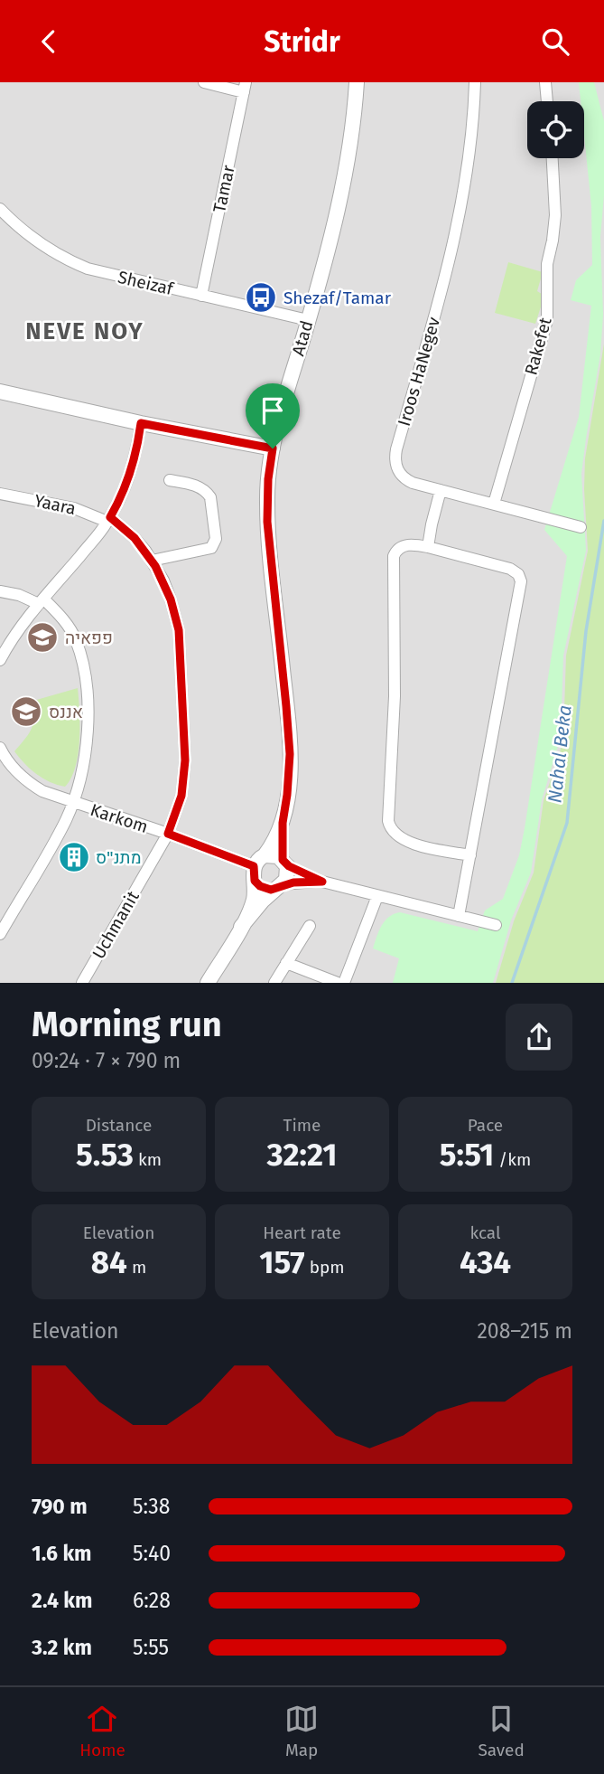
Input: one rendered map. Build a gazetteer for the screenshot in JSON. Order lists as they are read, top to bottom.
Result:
{
  "streets": {
    "street": [
      "Tamar",
      "Sheizaf",
      "Atad",
      "Rakefet",
      "Iroos HaNegev",
      "Yaara",
      "Karkom",
      "Uchmanit"
    ]
  },
  "crossings": [
    ["Tamar", "Sheizaf"],
    ["Sheizaf", "Atad"],
    ["Atad", "Karkom"],
    ["Rakefet", "Iroos HaNegev"],
    ["Yaara", "Uchmanit"],
    ["Karkom", "Uchmanit"]
  ],
  "districts": ["NEVE NOY"],
  "water": ["Nahal Beka"],
  "places": {
    "bus stop": ["Shezaf/Tamar"],
    "school or university": ["פפאיה", "אננס"],
    "building": ["מתנ\"ס"]
  },
  "page": {
    "header": "Stridr",
    "heading": ["Morning run", "09:24 · 7 × 790 m"],
    "stats": [
      ["Distance", "5.53 km"],
      ["Time", "32:21"],
      ["Pace", "5:51 /km"],
      ["Elevation", "84 m"],
      ["Heart rate", "157 bpm"],
      ["kcal", "434"]
    ],
    "chart": ["Elevation", "208–215 m"],
    "list": [
      {
        "name": "790 m",
        "note": "5:38"
      },
      {
        "name": "1.6 km",
        "note": "5:40"
      },
      {
        "name": "2.4 km",
        "note": "6:28"
      },
      {
        "name": "3.2 km",
        "note": "5:55"
      }
    ],
    "tabs": ["Home", "Map", "Saved"]
  }
}
